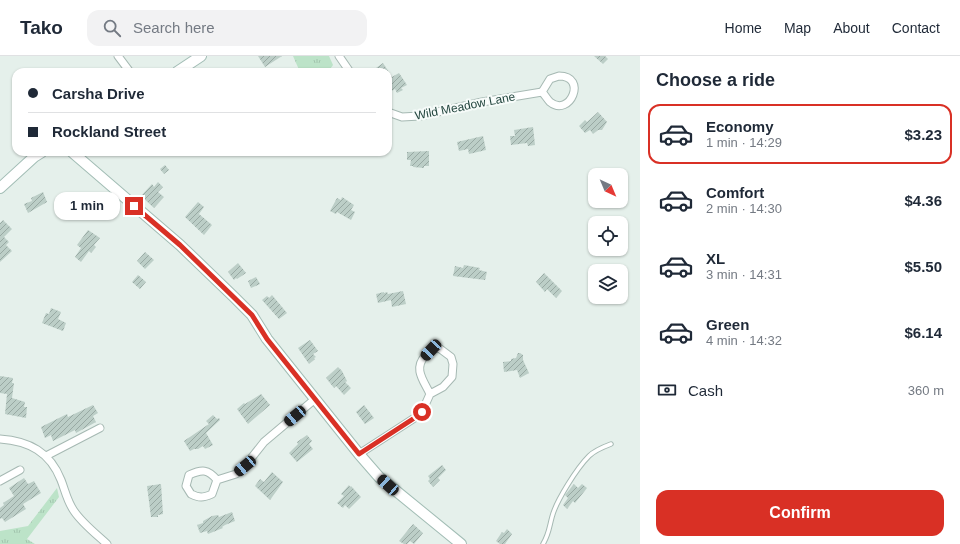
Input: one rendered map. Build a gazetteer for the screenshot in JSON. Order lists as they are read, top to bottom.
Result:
{
  "streets": {
    "street": ["Wild Meadow Lane"]
  },
  "north": "bottom right",
  "page": {
    "header": "Tako",
    "search": "Search here",
    "nav": [
      "Home",
      "Map",
      "About",
      "Contact"
    ],
    "heading": "Choose a ride",
    "banner": ["Carsha Drive", "Rockland Street"],
    "list": [
      {
        "name": "Economy",
        "note": "1 min · 14:29",
        "value": "$3.23"
      },
      {
        "name": "Comfort",
        "note": "2 min · 14:30",
        "value": "$4.36"
      },
      {
        "name": "XL",
        "note": "3 min · 14:31",
        "value": "$5.50"
      },
      {
        "name": "Green",
        "note": "4 min · 14:32",
        "value": "$6.14"
      }
    ],
    "bubble": "1 min",
    "pay": ["Cash", "360 m"],
    "buttons": "Confirm"
  }
}
